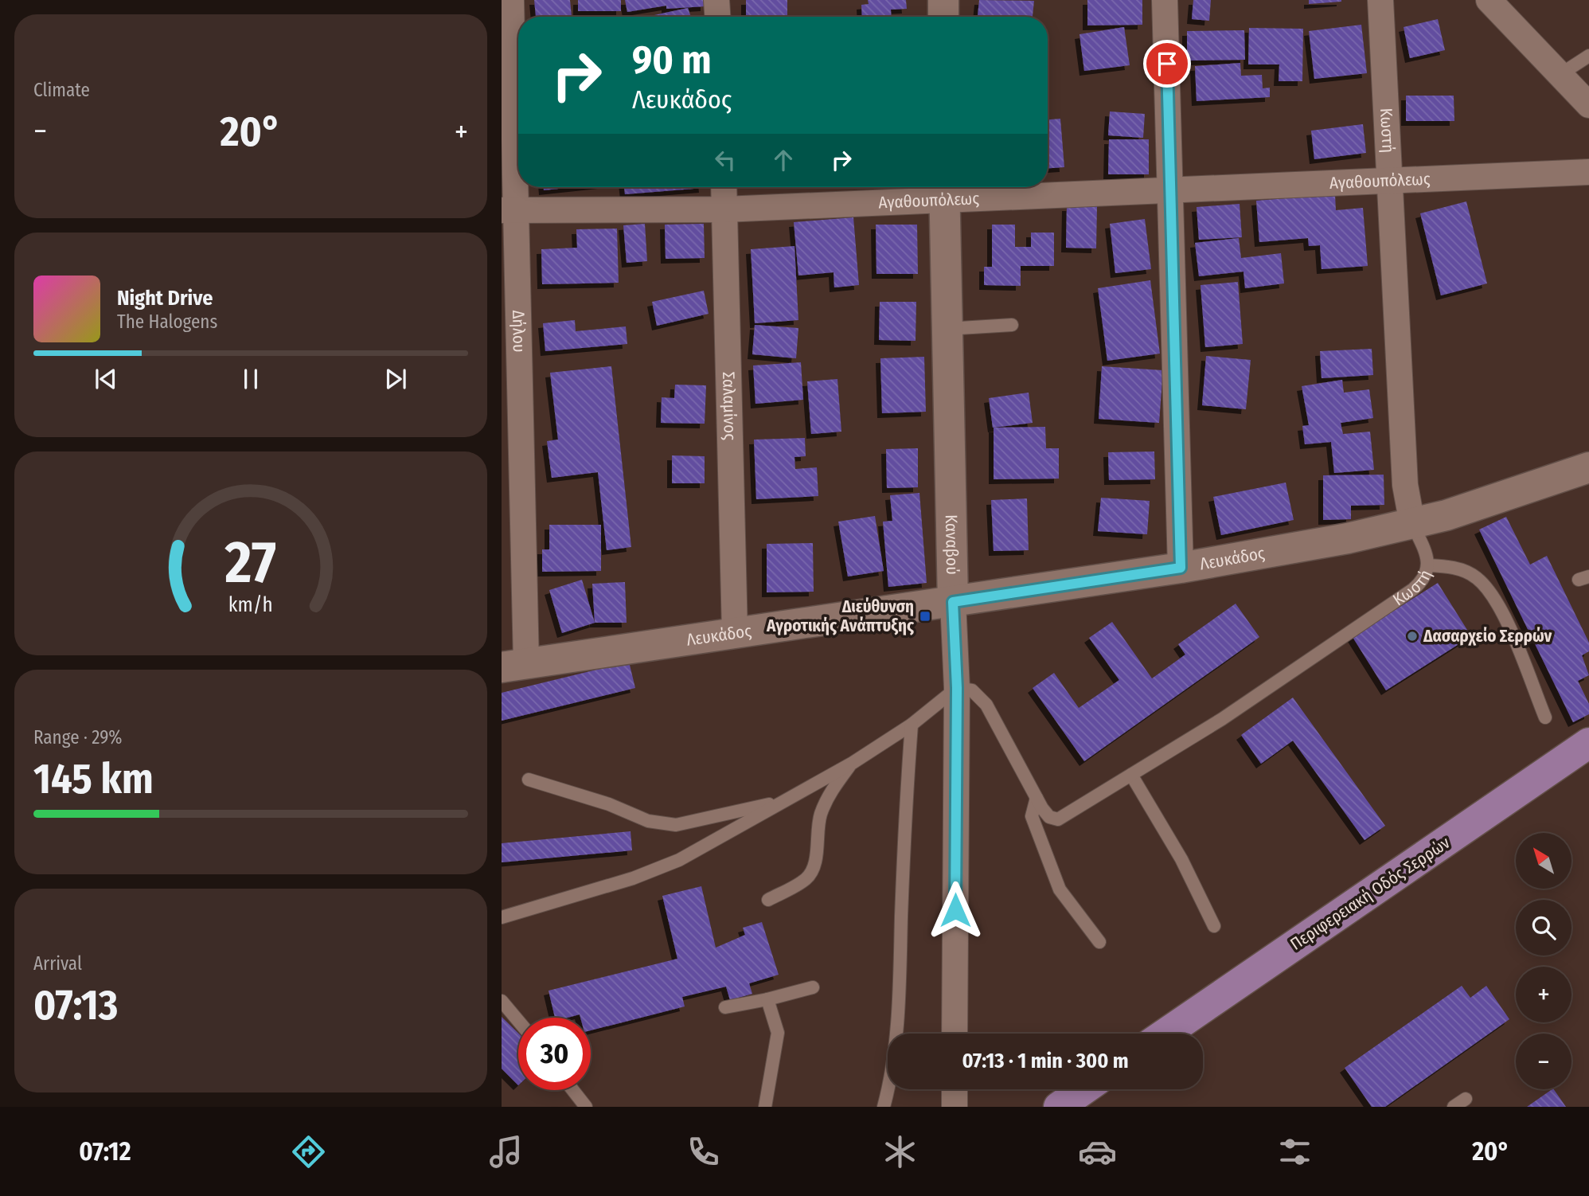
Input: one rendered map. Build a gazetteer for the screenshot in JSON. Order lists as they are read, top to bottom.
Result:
{
  "streets": {
    "main road": ["Περιφερειακή Οδός Σερρών"],
    "street": [
      "Κωστή",
      "Αγαθουπόλεως",
      "Δήλου",
      "Σαλαμίνος",
      "Καναβού",
      "Λευκάδος"
    ]
  },
  "crossings": [
    ["Κωστή", "Αγαθουπόλεως"],
    ["Κωστή", "Καναβού"],
    ["Κωστή", "Λευκάδος"],
    ["Αγαθουπόλεως", "Δήλου"],
    ["Αγαθουπόλεως", "Σαλαμίνος"],
    ["Αγαθουπόλεως", "Καναβού"],
    ["Δήλου", "Λευκάδος"],
    ["Σαλαμίνος", "Λευκάδος"],
    ["Καναβού", "Λευκάδος"]
  ],
  "places": {
    "transit": ["Διεύθυνση Αγροτικής Ανάπτυξης"],
    "other": ["Δασαρχείο Σερρών"]
  },
  "north": "top left",
  "page": {
    "tile": [
      "Climate",
      ["Range · 29%", "145 km"],
      ["Arrival", "07:13"]
    ],
    "turn": ["90 m", "Λευκάδος"],
    "heat": ["−", "20°", "+"],
    "song": ["Night Drive", "The Halogens"],
    "map_buttons": ["+", "−"],
    "limit": "30",
    "trip": "07:13 · 1 min · 300 m",
    "tabs": ["07:12", "20°"],
    "gauge": ["27", "km/h"]
  }
}
